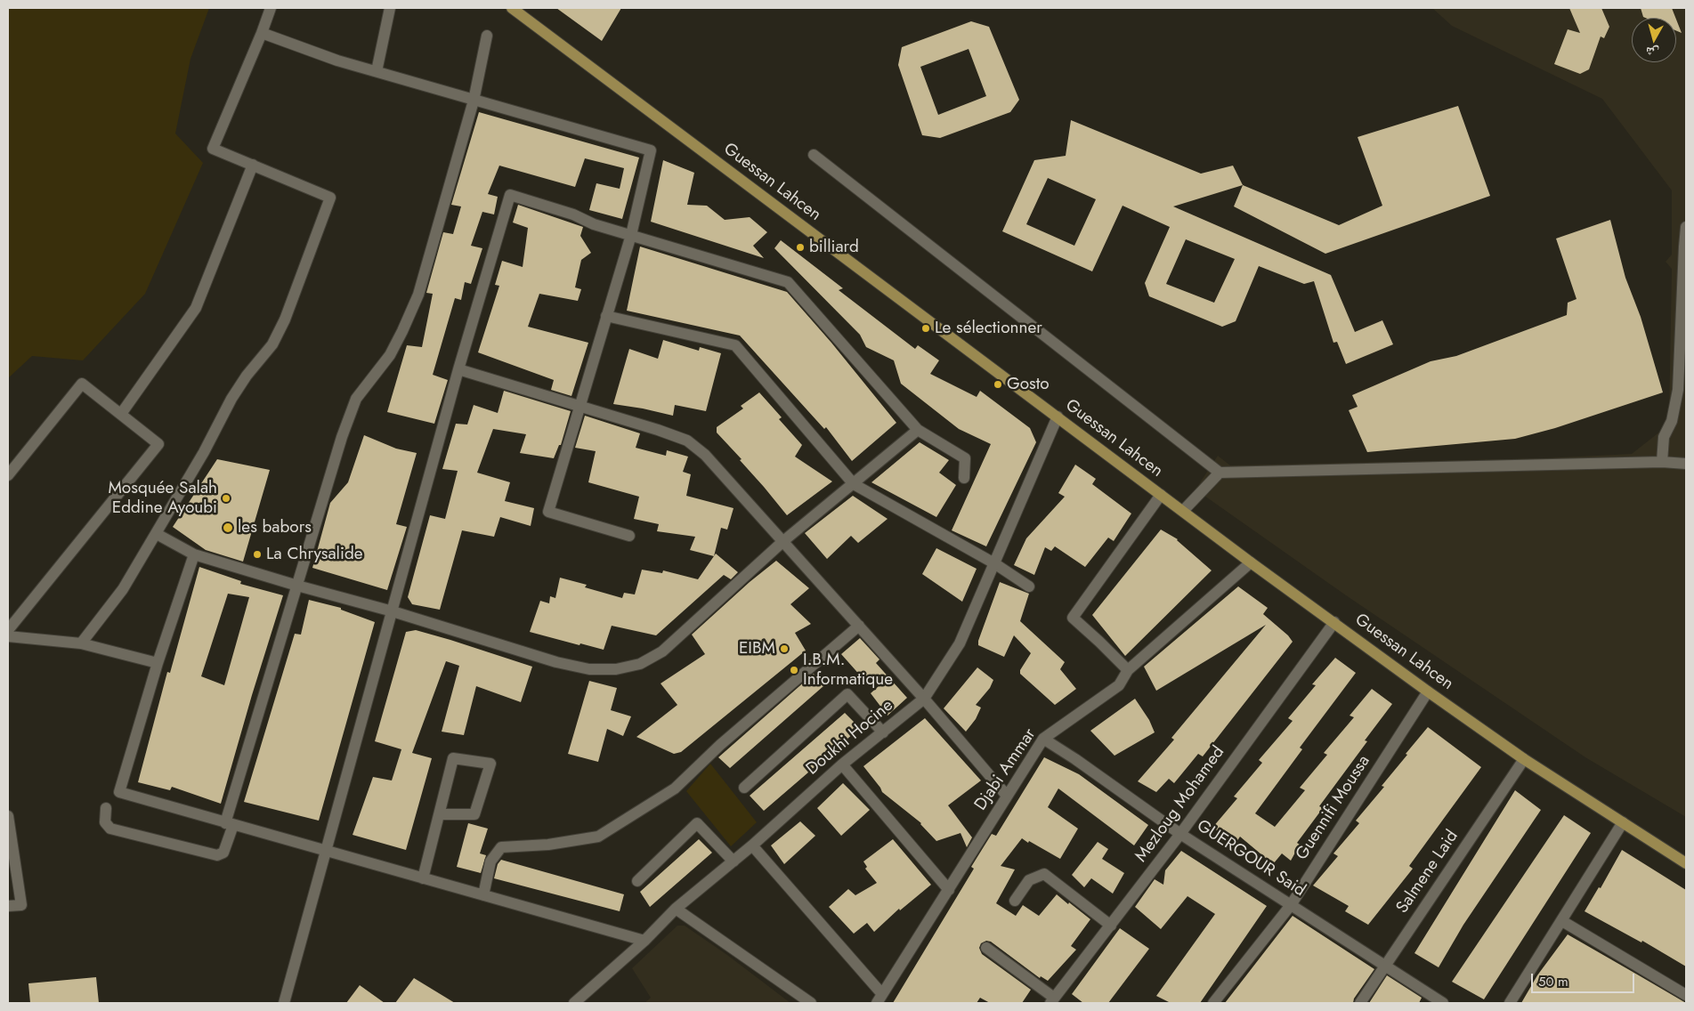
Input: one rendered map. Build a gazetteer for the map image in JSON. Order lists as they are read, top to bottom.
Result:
{
  "streets": {
    "main road": ["Guessan Lahcen"],
    "street": [
      "Doukhi Hocine",
      "Djabi Ammar",
      "Mezloug Mohamed",
      "Guennifi Moussa",
      "GUERGOUR Said",
      "Salmene Laid"
    ]
  },
  "crossings": [
    ["Guessan Lahcen", "Doukhi Hocine"],
    ["Guessan Lahcen", "Djabi Ammar"],
    ["Guessan Lahcen", "Mezloug Mohamed"],
    ["Guessan Lahcen", "Guennifi Moussa"],
    ["Guessan Lahcen", "Salmene Laid"],
    ["Djabi Ammar", "GUERGOUR Said"],
    ["Mezloug Mohamed", "GUERGOUR Said"],
    ["Guennifi Moussa", "GUERGOUR Said"],
    ["GUERGOUR Said", "Salmene Laid"]
  ],
  "places": [
    "billiard",
    "Le sélectionner",
    "Gosto",
    "Mosquée Salah Eddine Ayoubi",
    "les babors",
    "La Chrysalide",
    "EIBM",
    "I.B.M. Informatique"
  ],
  "scale_bar": "50 m",
  "north": "bottom"
}
